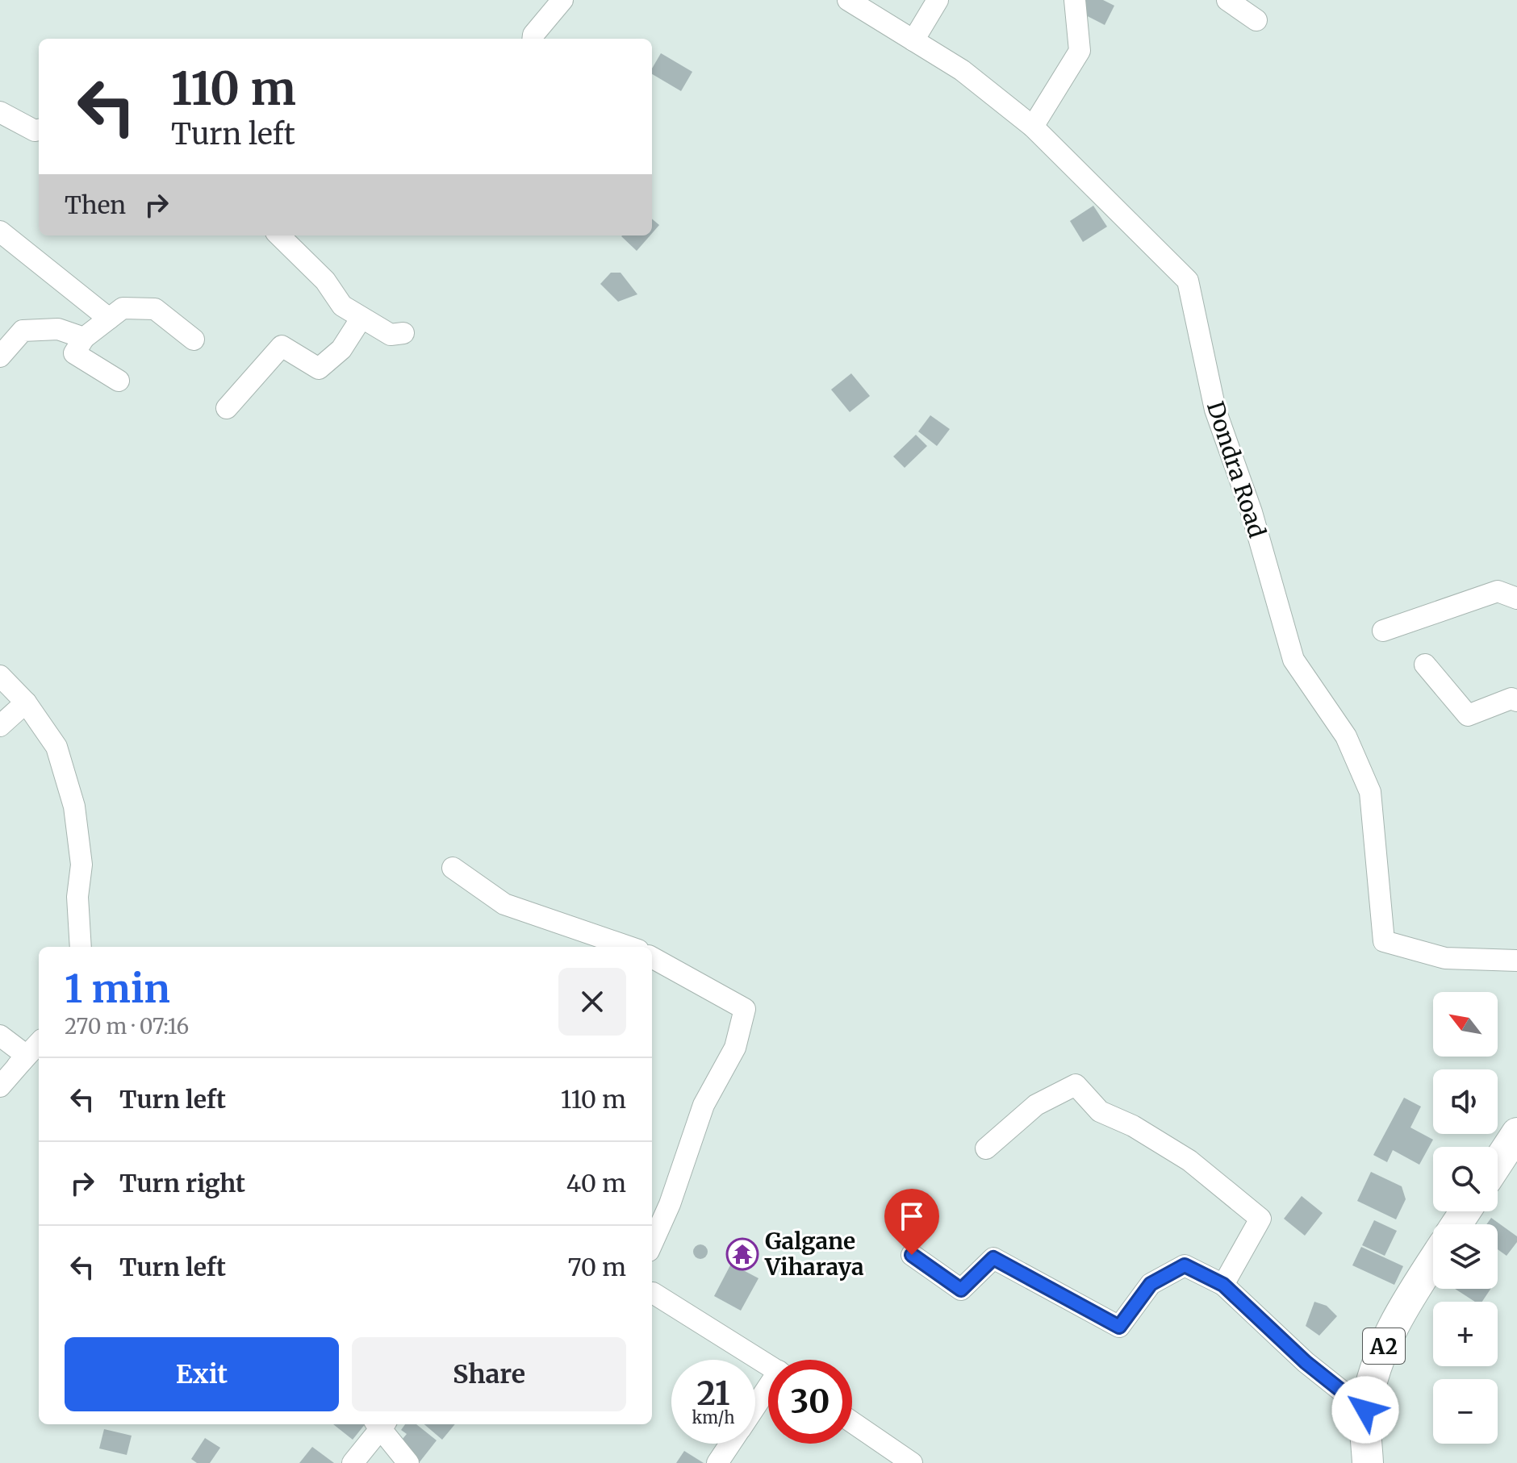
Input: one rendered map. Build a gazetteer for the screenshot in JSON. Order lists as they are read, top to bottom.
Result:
{
  "streets": {
    "highway": ["A2"],
    "street": ["Dondra Road"]
  },
  "places": {
    "temple": ["Galgane Viharaya"]
  },
  "north": "top left",
  "page": {
    "turn": ["110 m", "Turn left"],
    "then": "Then",
    "heading": ["1 min", "270 m · 07:16"],
    "map_buttons": ["+", "−"],
    "list": [
      {
        "name": "Turn left",
        "value": "110 m"
      },
      {
        "name": "Turn right",
        "value": "40 m"
      },
      {
        "name": "Turn left",
        "value": "70 m"
      }
    ],
    "buttons": ["Exit", "Share"],
    "speed": "21 km/h",
    "limit": "30"
  }
}
